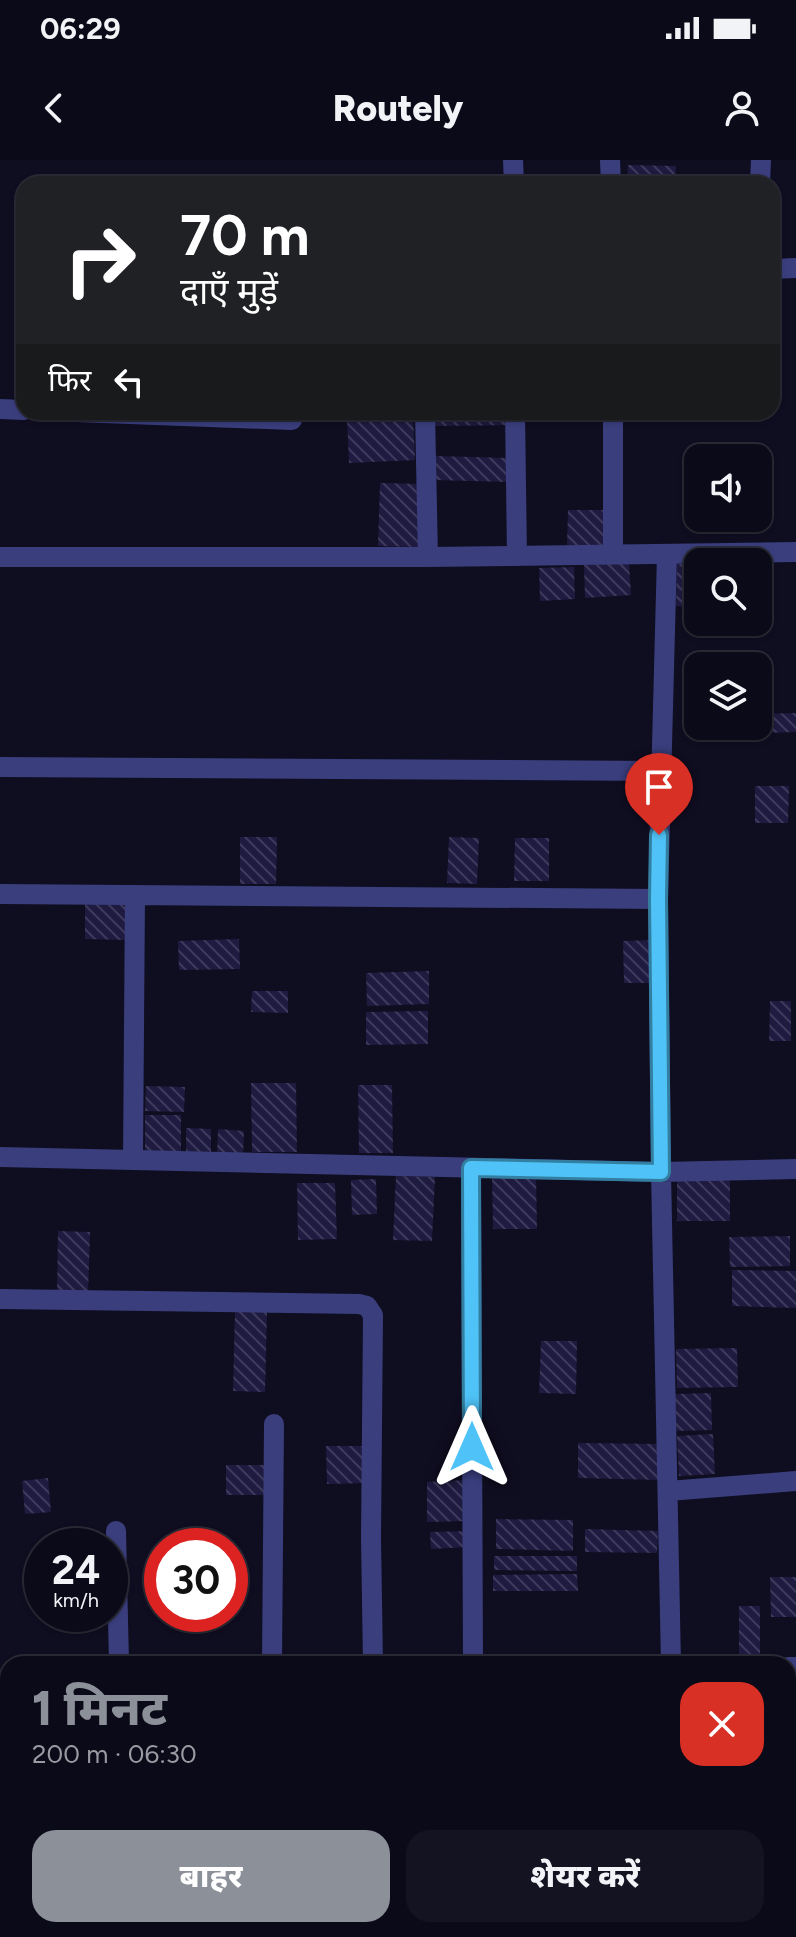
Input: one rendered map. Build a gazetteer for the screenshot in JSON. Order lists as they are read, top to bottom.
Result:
{
  "page": {
    "status": "06:29",
    "header": "Routely",
    "turn": ["70 m", "दाएँ मुड़ें"],
    "then": "फिर",
    "speed": "24 km/h",
    "limit": "30",
    "heading": ["1 मिनट", "200 m · 06:30"],
    "buttons": ["बाहर", "शेयर करें"]
  }
}
